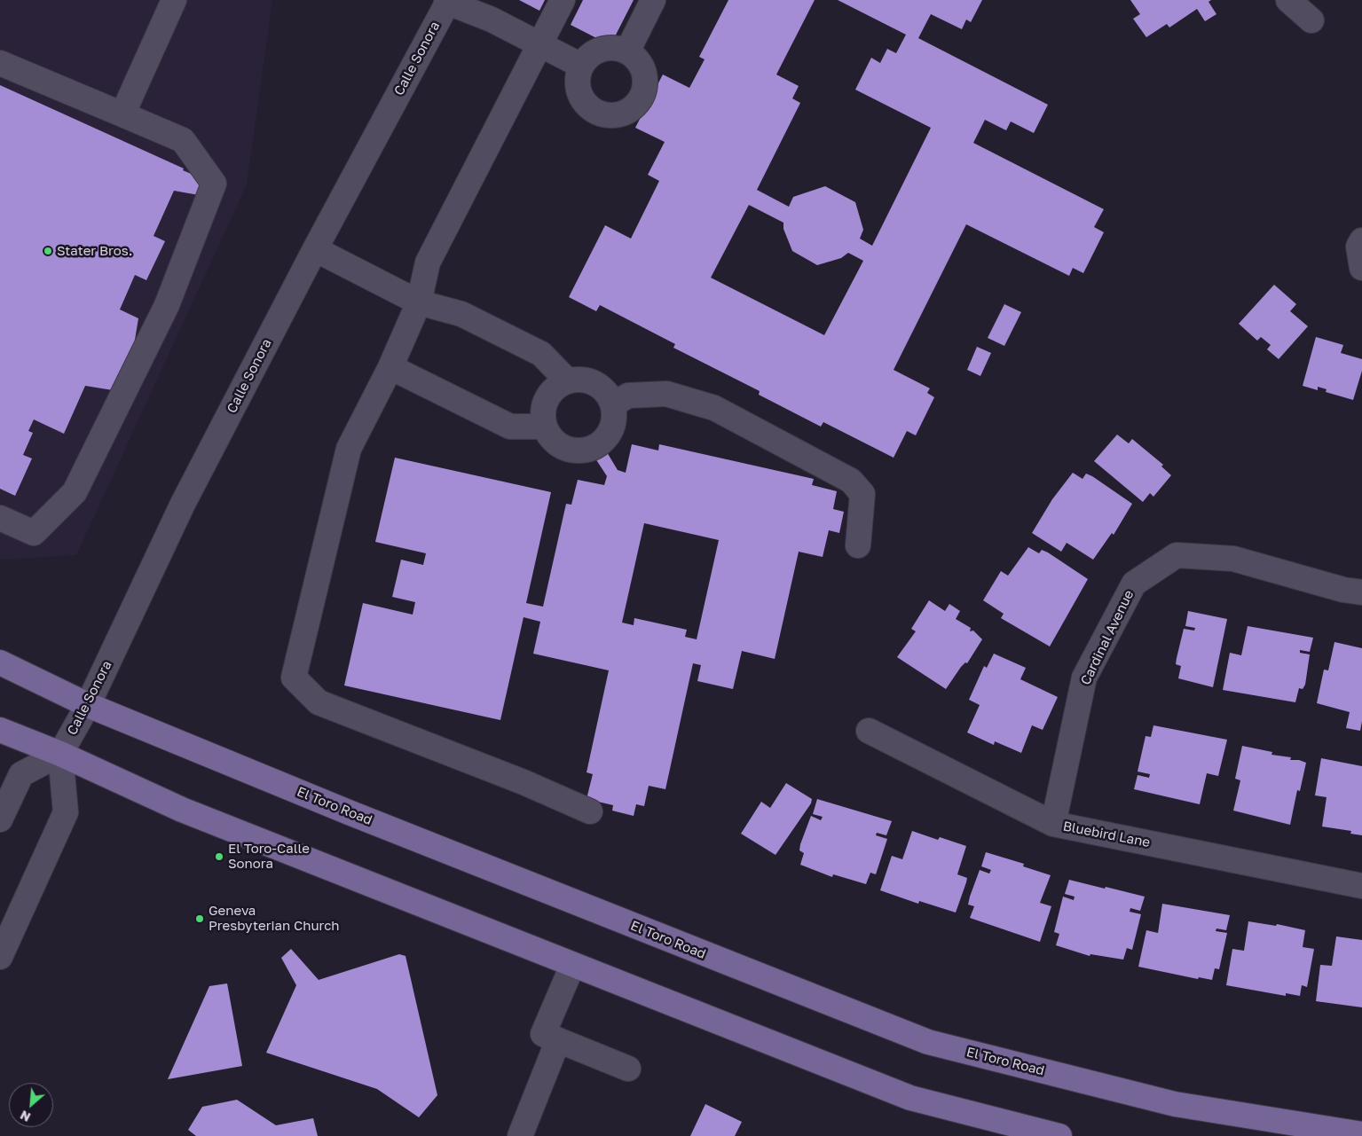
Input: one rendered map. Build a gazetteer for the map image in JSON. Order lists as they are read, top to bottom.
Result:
{
  "streets": {
    "main road": ["El Toro Road"],
    "street": ["Calle Sonora", "Cardinal Avenue", "Bluebird Lane"]
  },
  "crossings": [
    ["Calle Sonora", "El Toro Road"],
    ["Cardinal Avenue", "Bluebird Lane"]
  ],
  "places": ["Stater Bros.", "El Toro-Calle Sonora", "Geneva Presbyterian Church"],
  "north": "bottom left"
}
